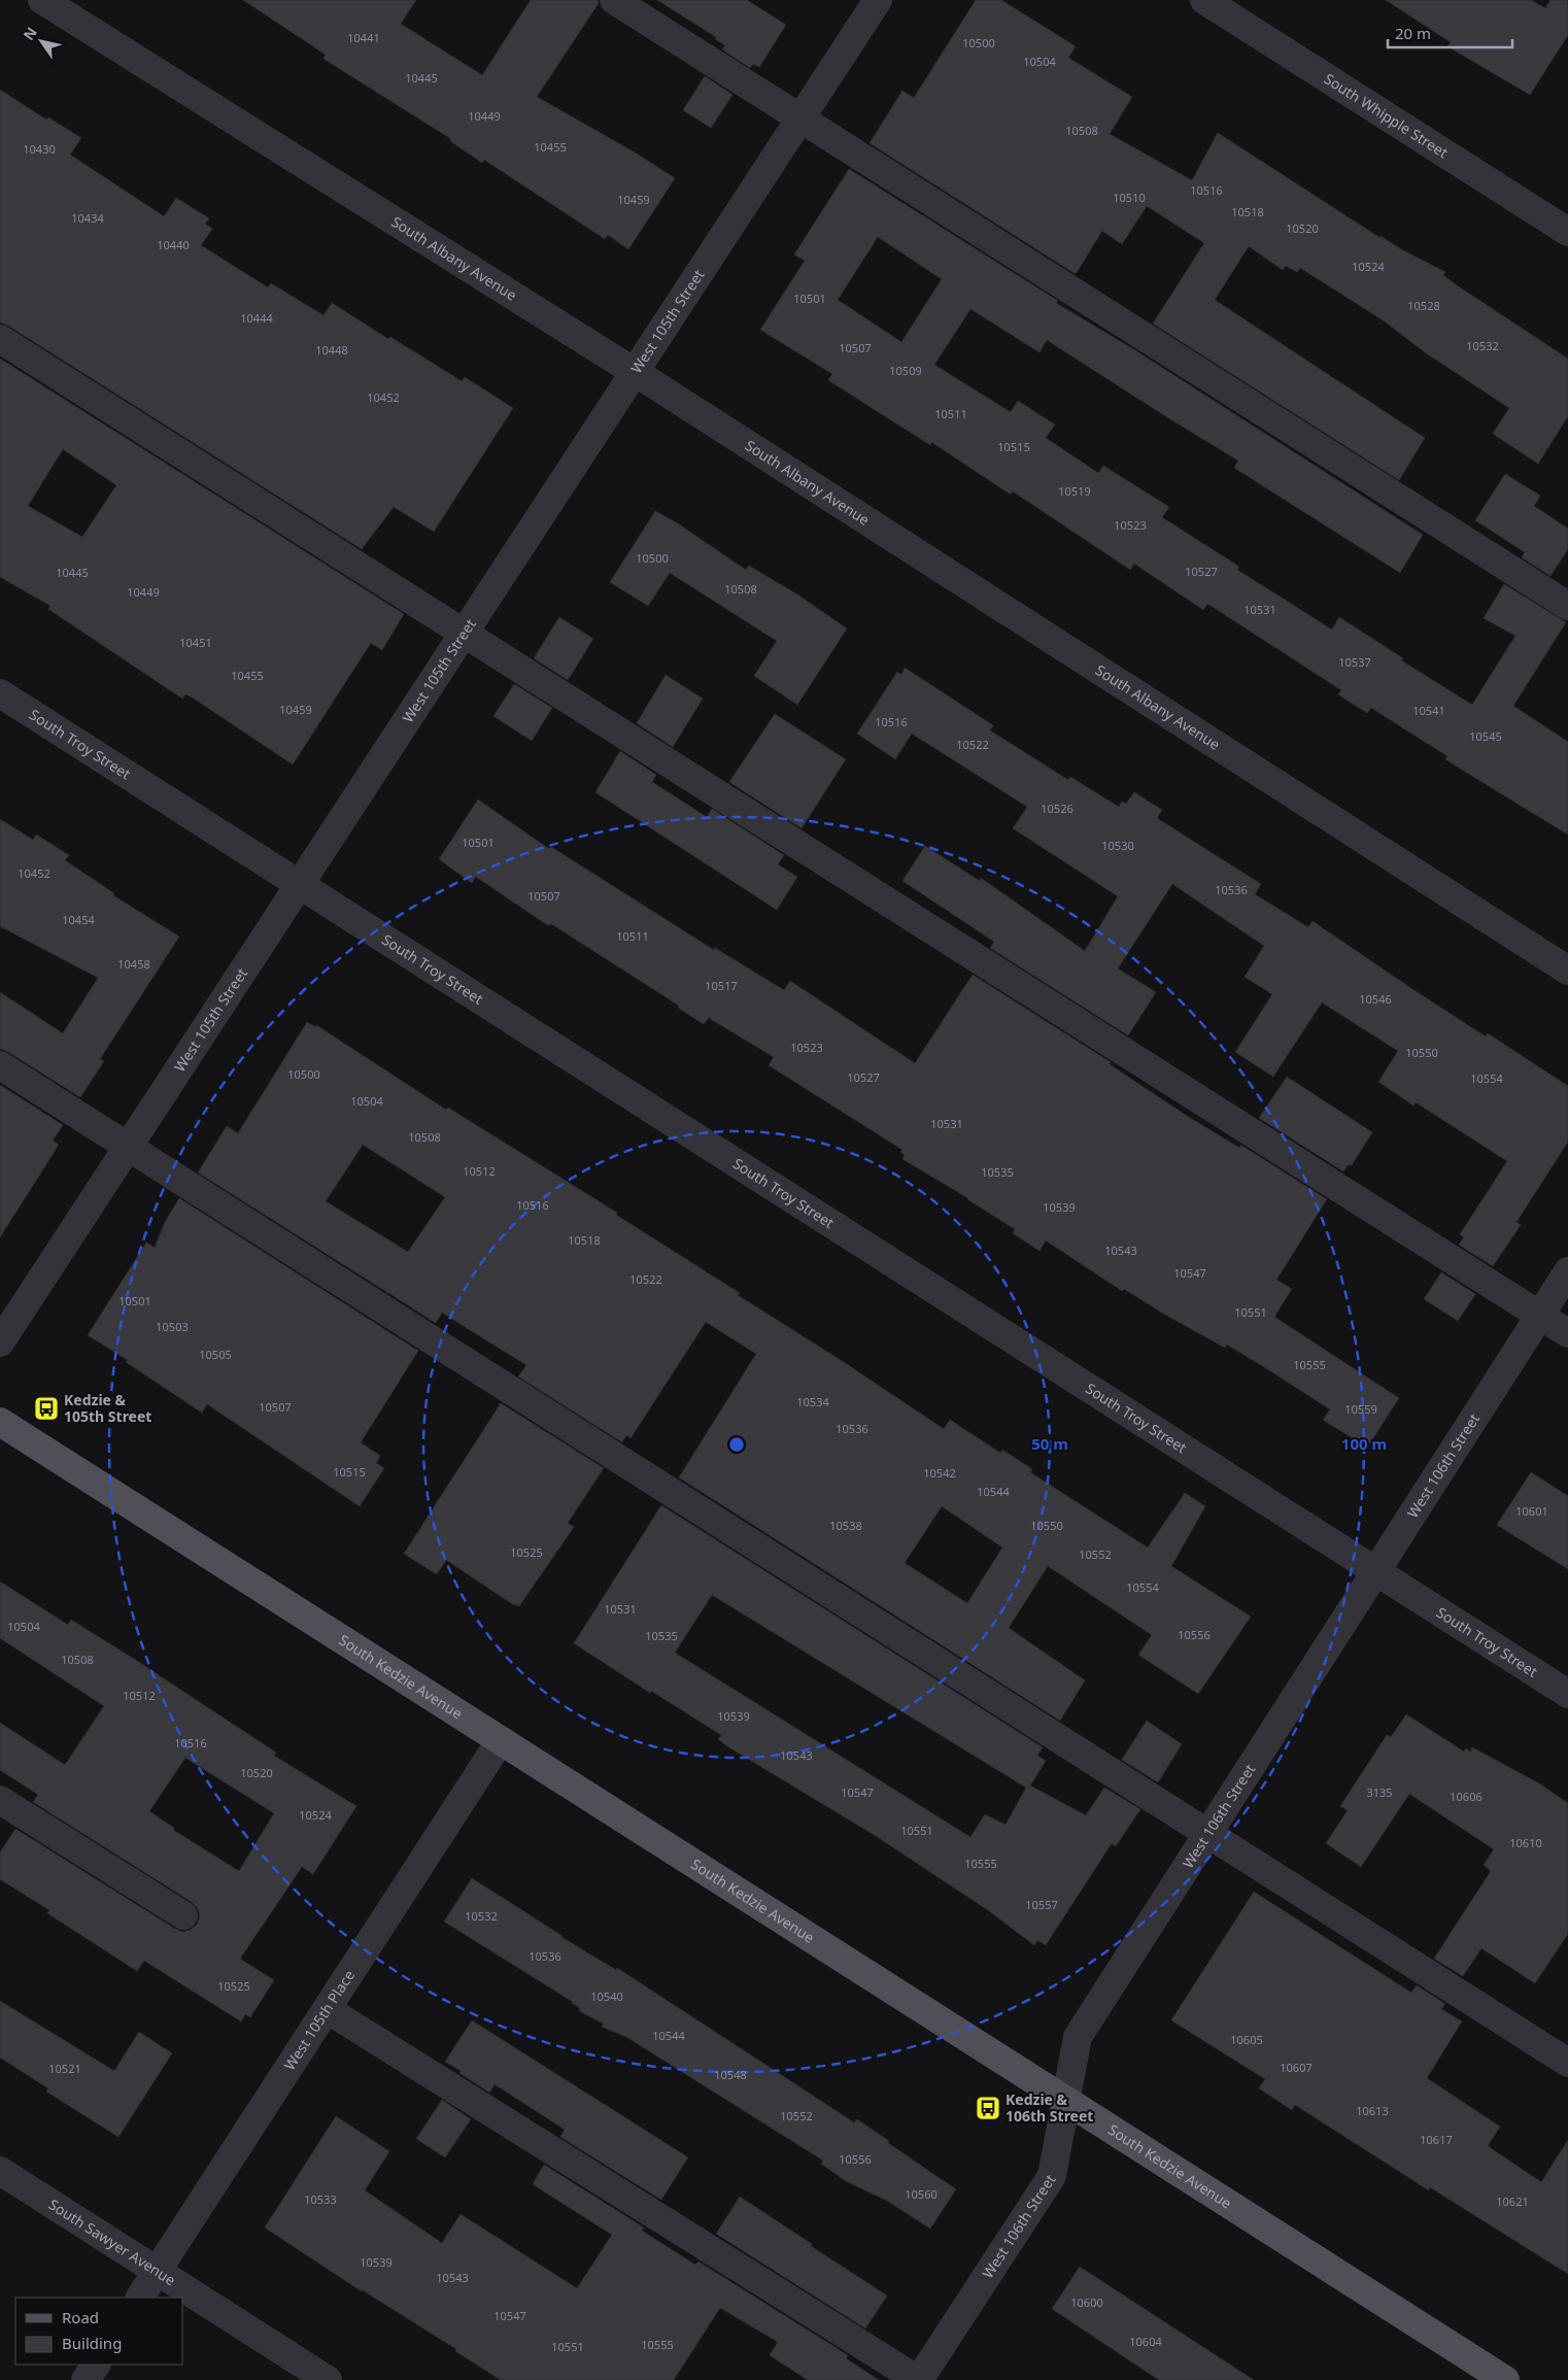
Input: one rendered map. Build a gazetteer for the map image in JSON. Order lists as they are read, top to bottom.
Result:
{
  "streets": {
    "main road": ["South Kedzie Avenue"],
    "street": [
      "South Whipple Street",
      "South Albany Avenue",
      "West 105th Street",
      "South Troy Street",
      "West 106th Street",
      "West 105th Place",
      "South Sawyer Avenue"
    ]
  },
  "crossings": [
    ["South Albany Avenue", "West 105th Street"],
    ["West 105th Street", "South Troy Street"],
    ["South Troy Street", "West 106th Street"],
    ["West 106th Street", "South Kedzie Avenue"],
    ["South Kedzie Avenue", "West 105th Place"],
    ["West 105th Place", "South Sawyer Avenue"]
  ],
  "places": {
    "bus stop": ["Kedzie & 105th Street", "Kedzie & 106th Street"]
  },
  "house_numbers": [
    "10441",
    "10500",
    "10504",
    "10445",
    "10449",
    "10508",
    "10455",
    "10430",
    "10516",
    "10510",
    "10459",
    "10518",
    "10434",
    "10520",
    "10440",
    "10524",
    "10501",
    "10528",
    "10444",
    "10532",
    "10507",
    "10448",
    "10509",
    "10452",
    "10511",
    "10515",
    "10519",
    "10523",
    "10500",
    "10527",
    "10445",
    "10508",
    "10449",
    "10531",
    "10451",
    "10537",
    "10455",
    "10459",
    "10541",
    "10516",
    "10545",
    "10522",
    "10526",
    "10501",
    "10530",
    "10452",
    "10536",
    "10507",
    "10454",
    "10511",
    "10458",
    "10517",
    "10546",
    "10523",
    "10550",
    "10500",
    "10527",
    "10554",
    "10504",
    "10531",
    "10508",
    "10512",
    "10535",
    "10516",
    "10539",
    "10518",
    "10543",
    "10547",
    "10522",
    "10501",
    "10551",
    "10503",
    "10505",
    "10555",
    "10534",
    "10507",
    "10559",
    "10536",
    "10515",
    "10542",
    "10544",
    "10601",
    "10538",
    "10550",
    "10525",
    "10552",
    "10554",
    "10531",
    "10504",
    "10556",
    "10535",
    "10508",
    "10512",
    "10539",
    "10516",
    "10543",
    "10520",
    "10547",
    "3135",
    "10606",
    "10524",
    "10551",
    "10610",
    "10555",
    "10557",
    "10532",
    "10536",
    "10525",
    "10540",
    "10544",
    "10605",
    "10607",
    "10521",
    "10548",
    "10613",
    "10552",
    "10617",
    "10556",
    "10560",
    "10533",
    "10621",
    "10539",
    "10543",
    "10600",
    "10547",
    "10604",
    "10555",
    "10551"
  ],
  "legend": ["Road", "Building"],
  "scale_bar": "20 m",
  "north": "top left",
  "rings": ["50 m", "100 m"]
}
